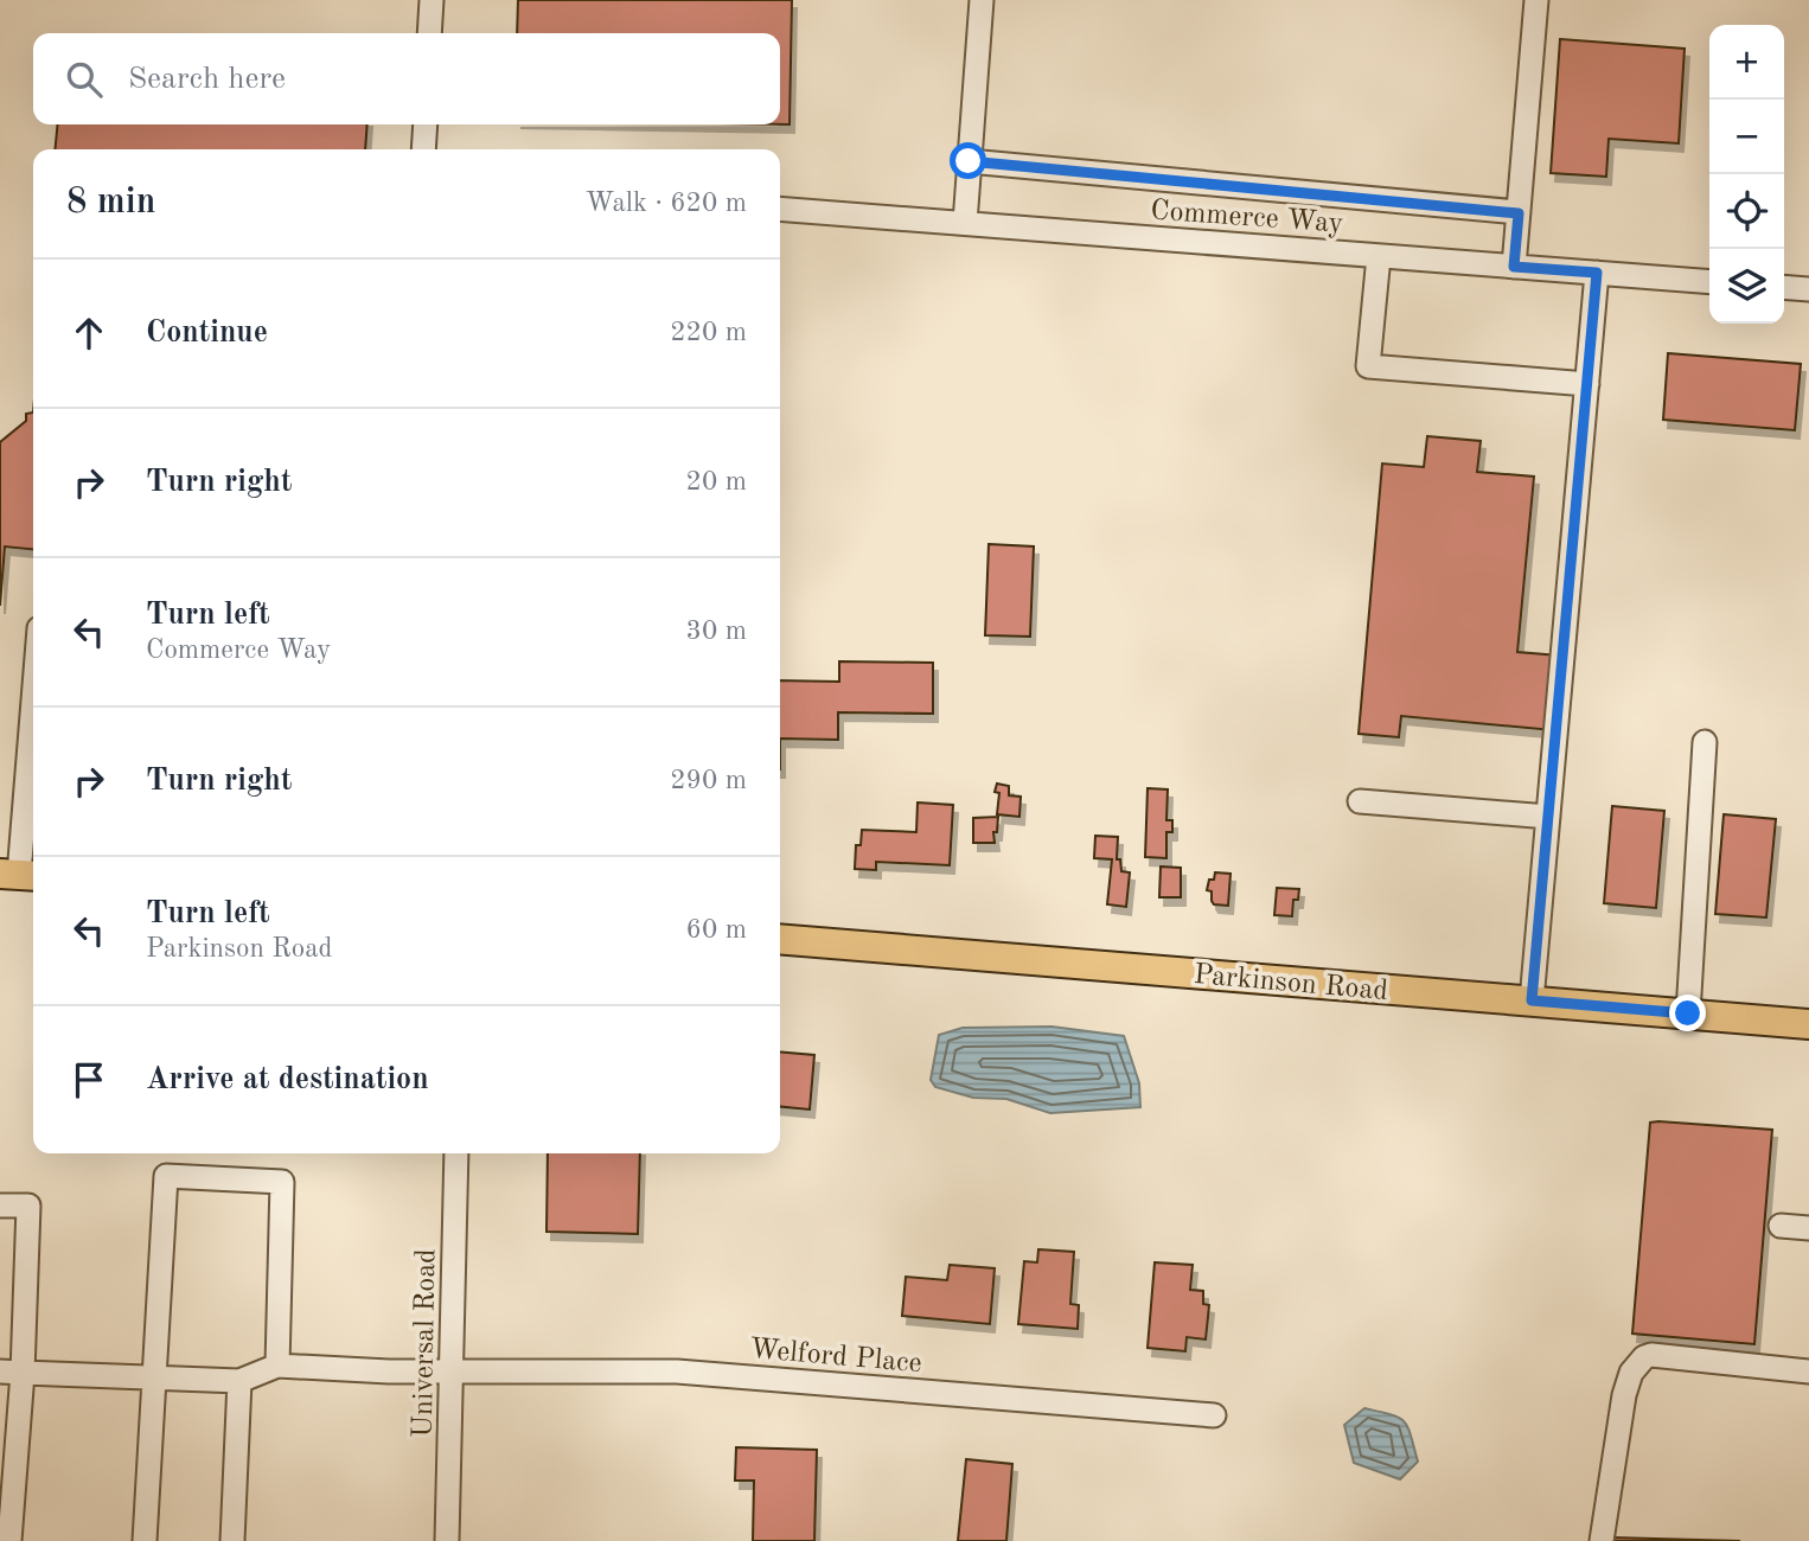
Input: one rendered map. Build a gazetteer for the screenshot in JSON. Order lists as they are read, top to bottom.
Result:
{
  "streets": {
    "main road": ["Parkinson Road"],
    "street": ["Commerce Way", "Universal Road", "Welford Place"]
  },
  "crossings": [
    ["Universal Road", "Welford Place"]
  ],
  "page": {
    "map_buttons": ["+", "−"],
    "search": "Search here",
    "heading": ["8 min", "Walk · 620 m"],
    "list": [
      ["Continue", "220 m"],
      ["Turn right", "20 m"],
      ["Turn left", "Commerce Way", "30 m"],
      ["Turn right", "290 m"],
      ["Turn left", "Parkinson Road", "60 m"],
      "Arrive at destination"
    ]
  }
}
